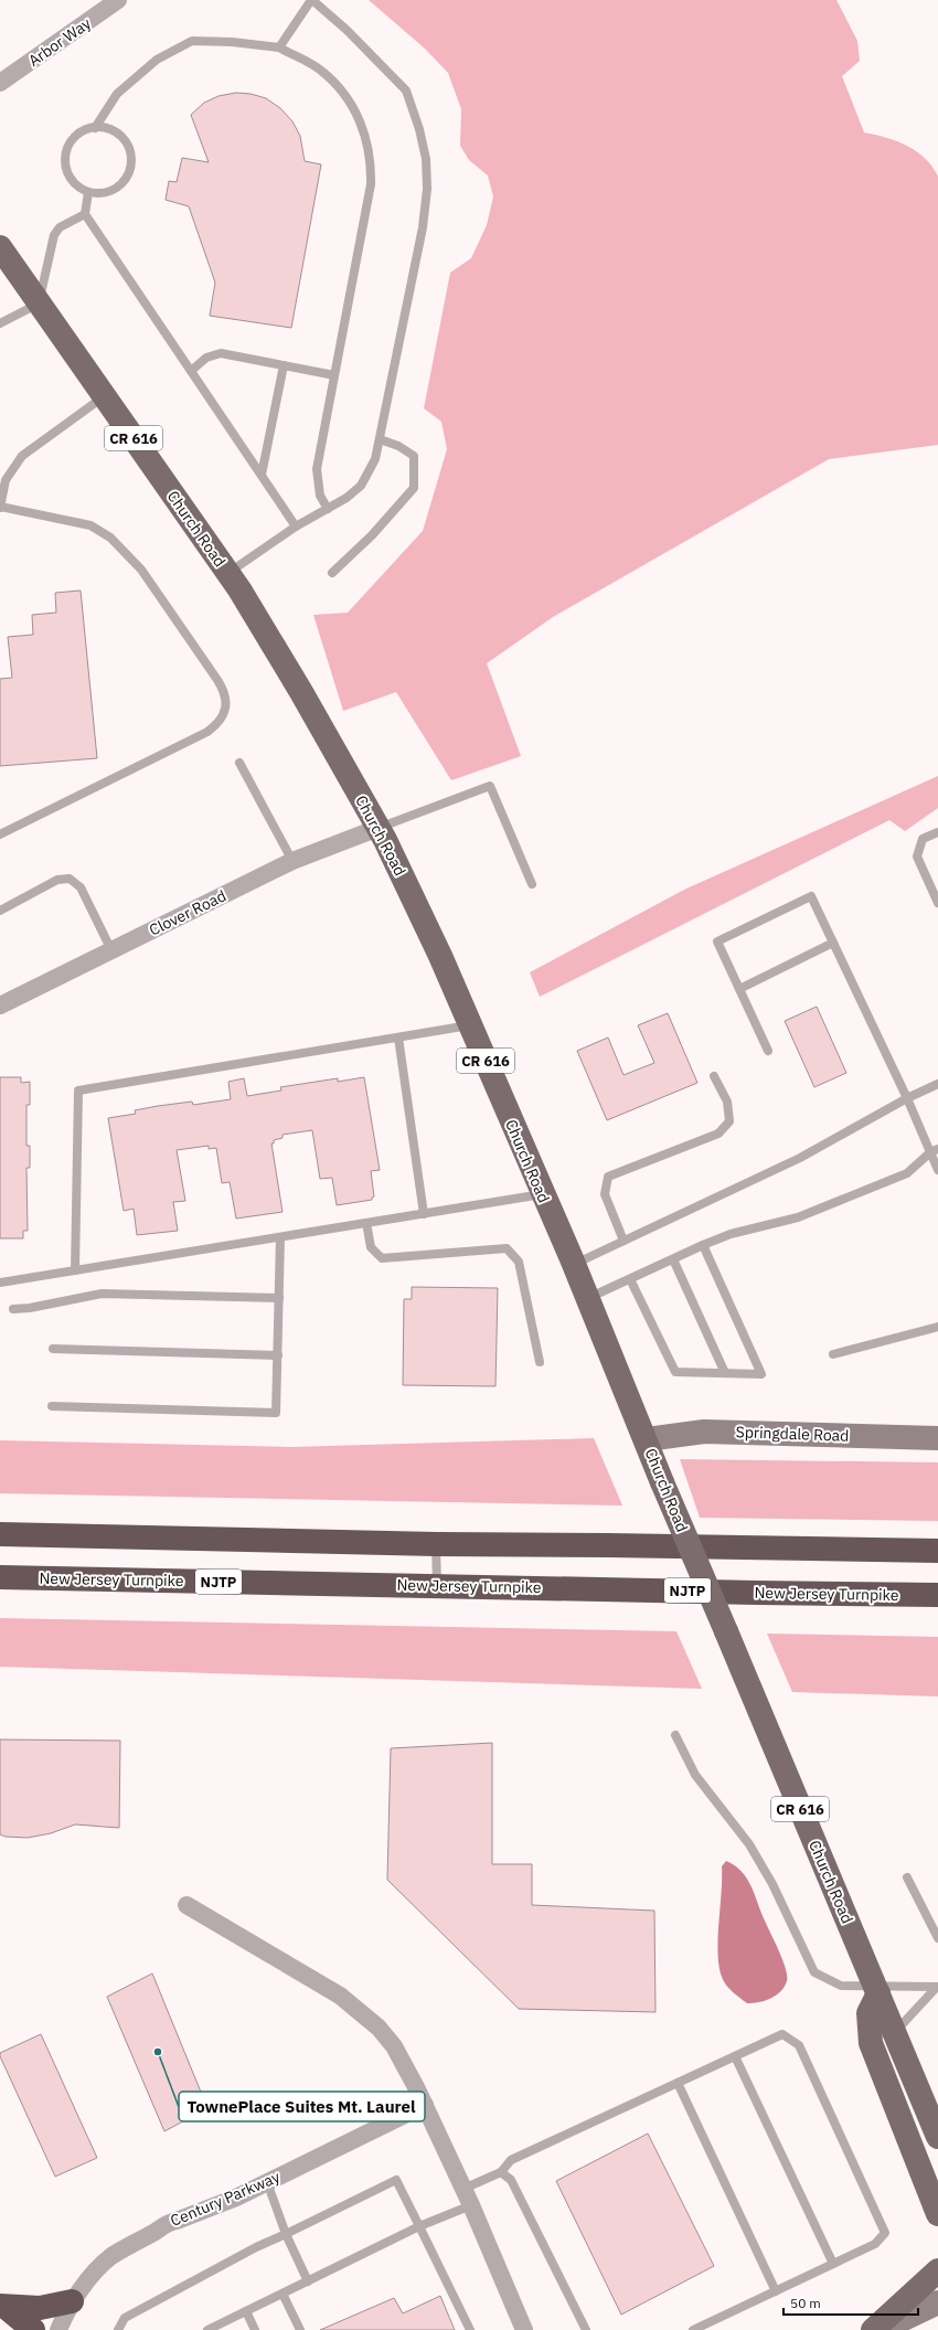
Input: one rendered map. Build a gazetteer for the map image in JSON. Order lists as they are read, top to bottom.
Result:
{
  "streets": {
    "highway": ["New Jersey Turnpike", "NJTP"],
    "main road": ["CR 616", "Church Road", "Springdale Road"],
    "street": ["Arbor Way", "Clover Road", "Century Parkway"]
  },
  "crossings": [
    ["Church Road", "Clover Road"],
    ["Church Road", "Springdale Road"]
  ],
  "places": ["TownePlace Suites Mt. Laurel"],
  "scale_bar": "50 m"
}
